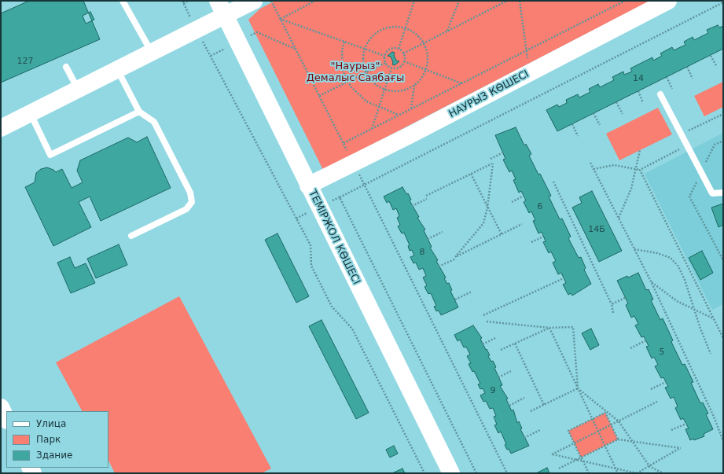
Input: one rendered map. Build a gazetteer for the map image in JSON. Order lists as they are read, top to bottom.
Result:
{
  "streets": {
    "street": ["НАУРЫЗ КӨШЕСІ", "ТЕМІРЖОЛ КӨШЕСІ"]
  },
  "crossings": [
    ["НАУРЫЗ КӨШЕСІ", "ТЕМІРЖОЛ КӨШЕСІ"]
  ],
  "parks": ["\"Наурыз\" Демалыс Саябағы"],
  "house_numbers": [
    "127",
    "14",
    "6",
    "14Б",
    "8",
    "5",
    "9"
  ],
  "legend": ["Улица", "Парк", "Здание"]
}
